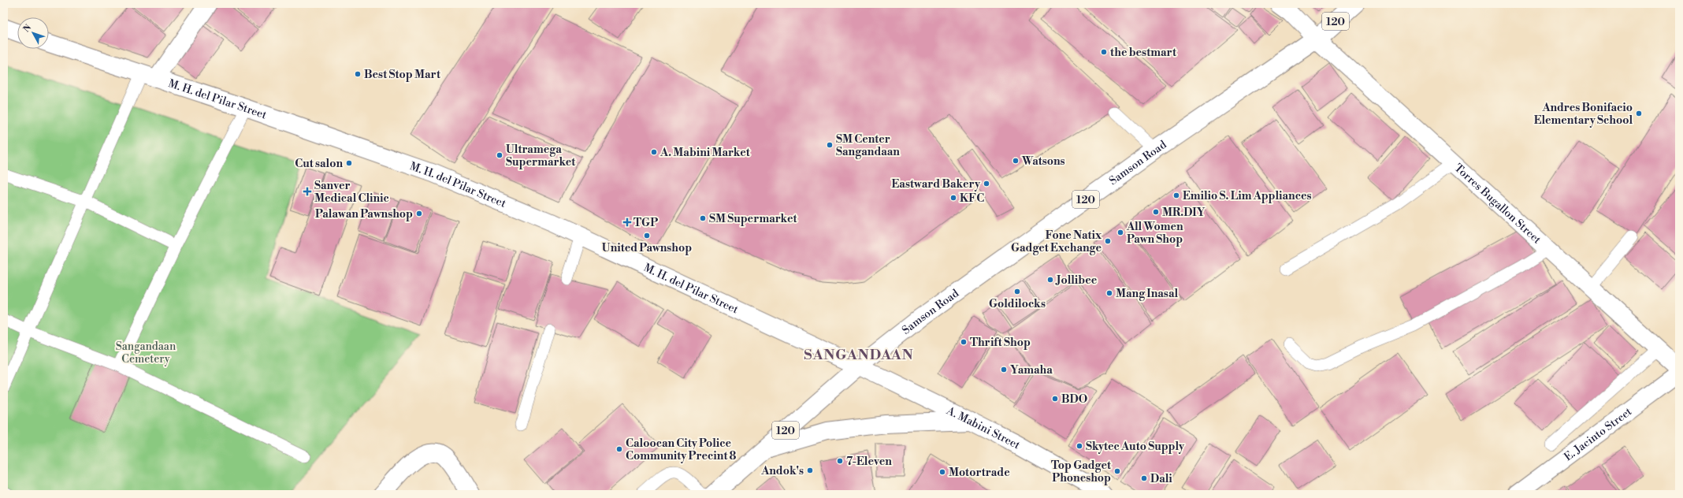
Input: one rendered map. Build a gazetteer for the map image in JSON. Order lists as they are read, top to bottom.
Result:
{
  "streets": {
    "main road": [
      "120",
      "M. H. del Pilar Street",
      "Samson Road",
      "Torres Bugallon Street",
      "A. Mabini Street",
      "E. Jacinto Street"
    ]
  },
  "crossings": [
    ["120", "M. H. del Pilar Street"],
    ["120", "Samson Road"],
    ["120", "A. Mabini Street"],
    ["M. H. del Pilar Street", "Samson Road"],
    ["M. H. del Pilar Street", "A. Mabini Street"],
    ["Samson Road", "Torres Bugallon Street"],
    ["Samson Road", "A. Mabini Street"]
  ],
  "districts": ["SANGANDAAN"],
  "parks": ["Sangandaan Cemetery"],
  "places": {
    "other": [
      "the bestmart",
      "Best Stop Mart",
      "Andres Bonifacio Elementary School",
      "SM Center Sangandaan",
      "A. Mabini Market",
      "Ultramega Supermarket",
      "Watsons",
      "Cut salon",
      "Eastward Bakery",
      "Emilio S. Lim Appliances",
      "KFC",
      "MR.DIY",
      "Palawan Pawnshop",
      "SM Supermarket",
      "All Women Pawn Shop",
      "United Pawnshop",
      "Fone Natix Gadget Exchange",
      "Jollibee",
      "Goldilocks",
      "Mang Inasal",
      "Thrift Shop",
      "Yamaha",
      "BDO",
      "Skytec Auto Supply",
      "Caloocan City Police Community Precint 8",
      "7-Eleven",
      "Andok's",
      "Top Gadget Phoneshop",
      "Motortrade",
      "Dali"
    ],
    "health": ["Sanver Medical Clinic", "TGP"]
  },
  "north": "top left"
}
